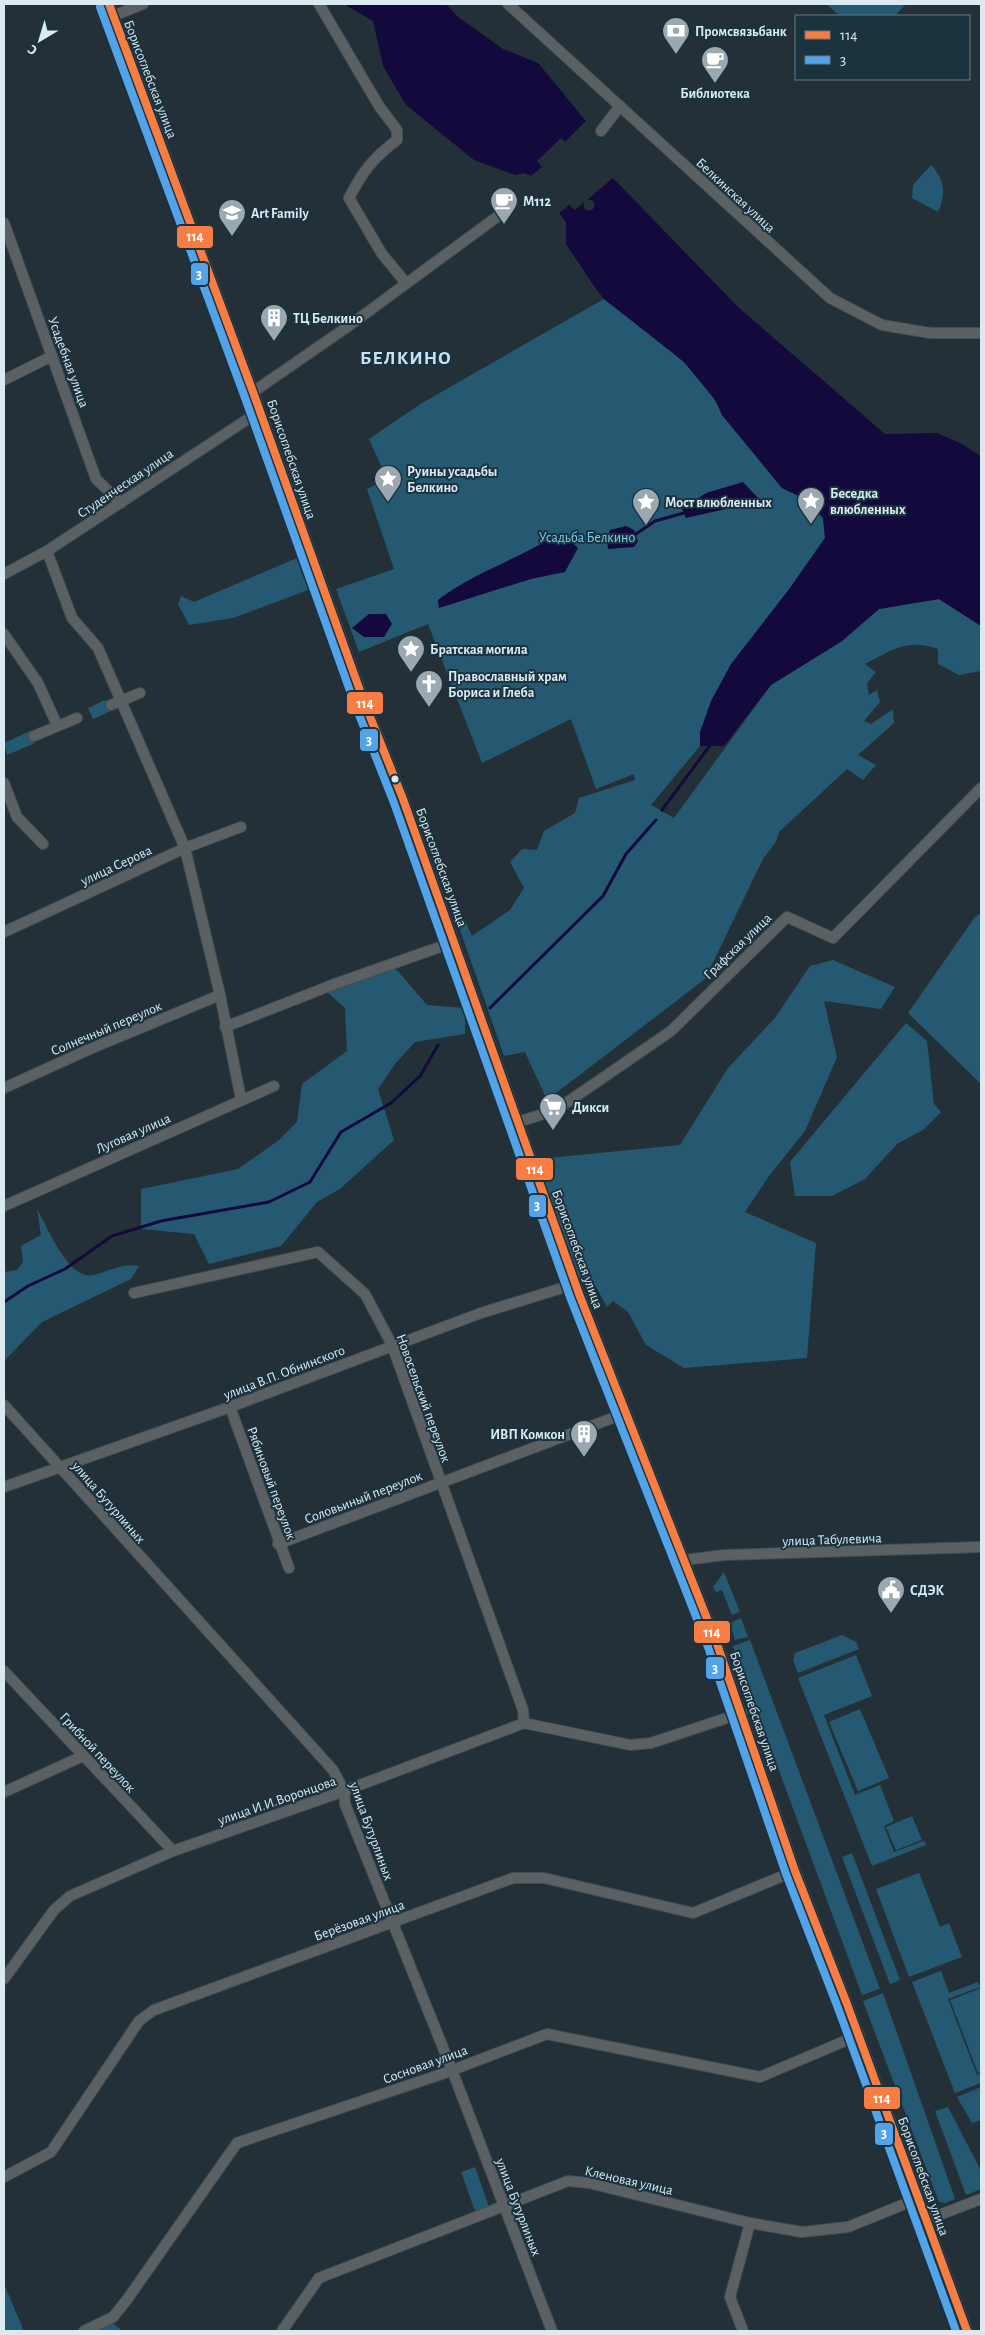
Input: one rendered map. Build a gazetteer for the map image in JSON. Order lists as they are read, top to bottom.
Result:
{
  "streets": {
    "street": [
      "Борисоглебская улица",
      "Белкинская улица",
      "Усадебная улица",
      "Студенческая улица",
      "улица Серова",
      "Графская улица",
      "Солнечный переулок",
      "Луговая улица",
      "улица В.П. Обнинского",
      "Новосельский переулок",
      "Рябиновый переулок",
      "Соловьиный переулок",
      "улица Бутурлиных",
      "улица Табулевича",
      "Грибной переулок",
      "улица И.И.Воронцова",
      "Берёзовая улица",
      "Сосновая улица",
      "Кленовая улица"
    ]
  },
  "crossings": [
    ["Борисоглебская улица", "Студенческая улица"],
    ["Борисоглебская улица", "Графская улица"],
    ["Борисоглебская улица", "улица В.П. Обнинского"],
    ["Борисоглебская улица", "Соловьиный переулок"],
    ["Борисоглебская улица", "улица Табулевича"],
    ["Борисоглебская улица", "Берёзовая улица"],
    ["Борисоглебская улица", "Сосновая улица"],
    ["Борисоглебская улица", "Кленовая улица"],
    ["Усадебная улица", "Студенческая улица"],
    ["улица В.П. Обнинского", "Новосельский переулок"],
    ["улица В.П. Обнинского", "Рябиновый переулок"],
    ["улица В.П. Обнинского", "улица Бутурлиных"],
    ["Новосельский переулок", "Соловьиный переулок"],
    ["Новосельский переулок", "улица И.И.Воронцова"],
    ["Рябиновый переулок", "Соловьиный переулок"],
    ["улица Бутурлиных", "улица И.И.Воронцова"],
    ["улица Бутурлиных", "Берёзовая улица"],
    ["улица Бутурлиных", "Сосновая улица"],
    ["улица Бутурлиных", "Кленовая улица"],
    ["Грибной переулок", "улица И.И.Воронцова"]
  ],
  "districts": ["БЕЛКИНО"],
  "parks": ["Усадьба Белкино"],
  "places": {
    "bank": ["Промсвязьбанк"],
    "cafe": ["Библиотека", "М112"],
    "school or university": ["Art Family"],
    "building": ["ТЦ Белкино", "ИВП Комкон"],
    "place": [
      "Руины усадьбы Белкино",
      "Беседка влюбленных",
      "Мост влюбленных",
      "Братская могила"
    ],
    "church": ["Православный храм Бориса и Глеба"],
    "supermarket": ["Дикси"],
    "public building": ["СДЭК"]
  },
  "lines": ["transit line 114", "transit line 3"],
  "legend": ["114", "3"],
  "north": "bottom left"
}
